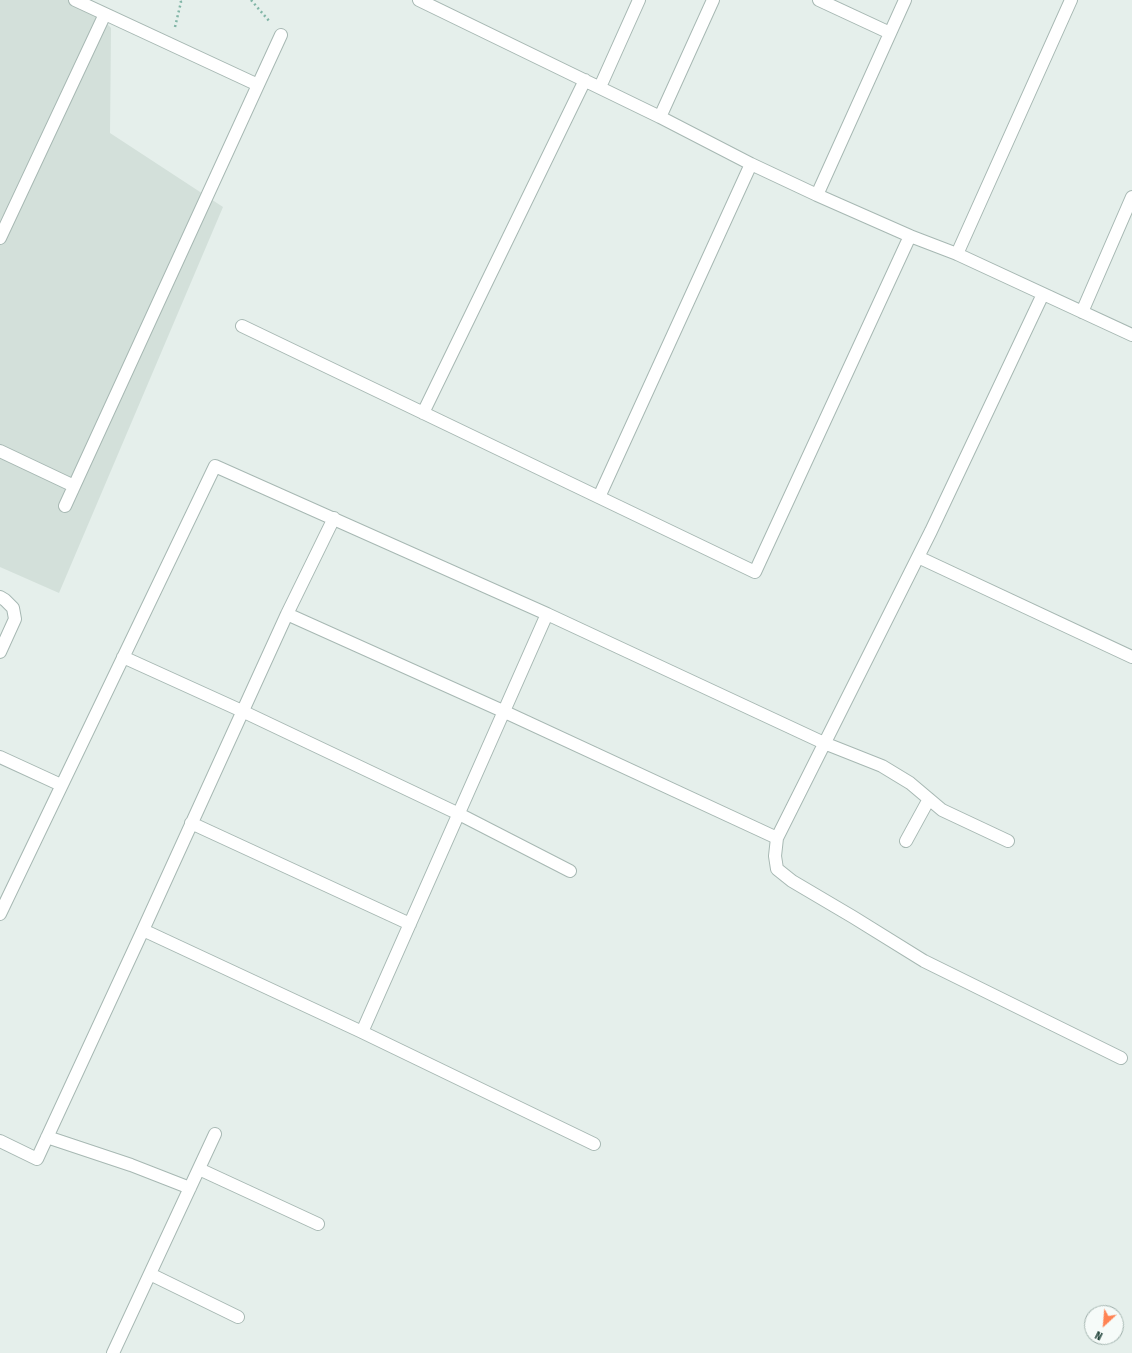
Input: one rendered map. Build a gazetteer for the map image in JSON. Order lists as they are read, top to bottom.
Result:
{
  "north": "bottom left"
}
